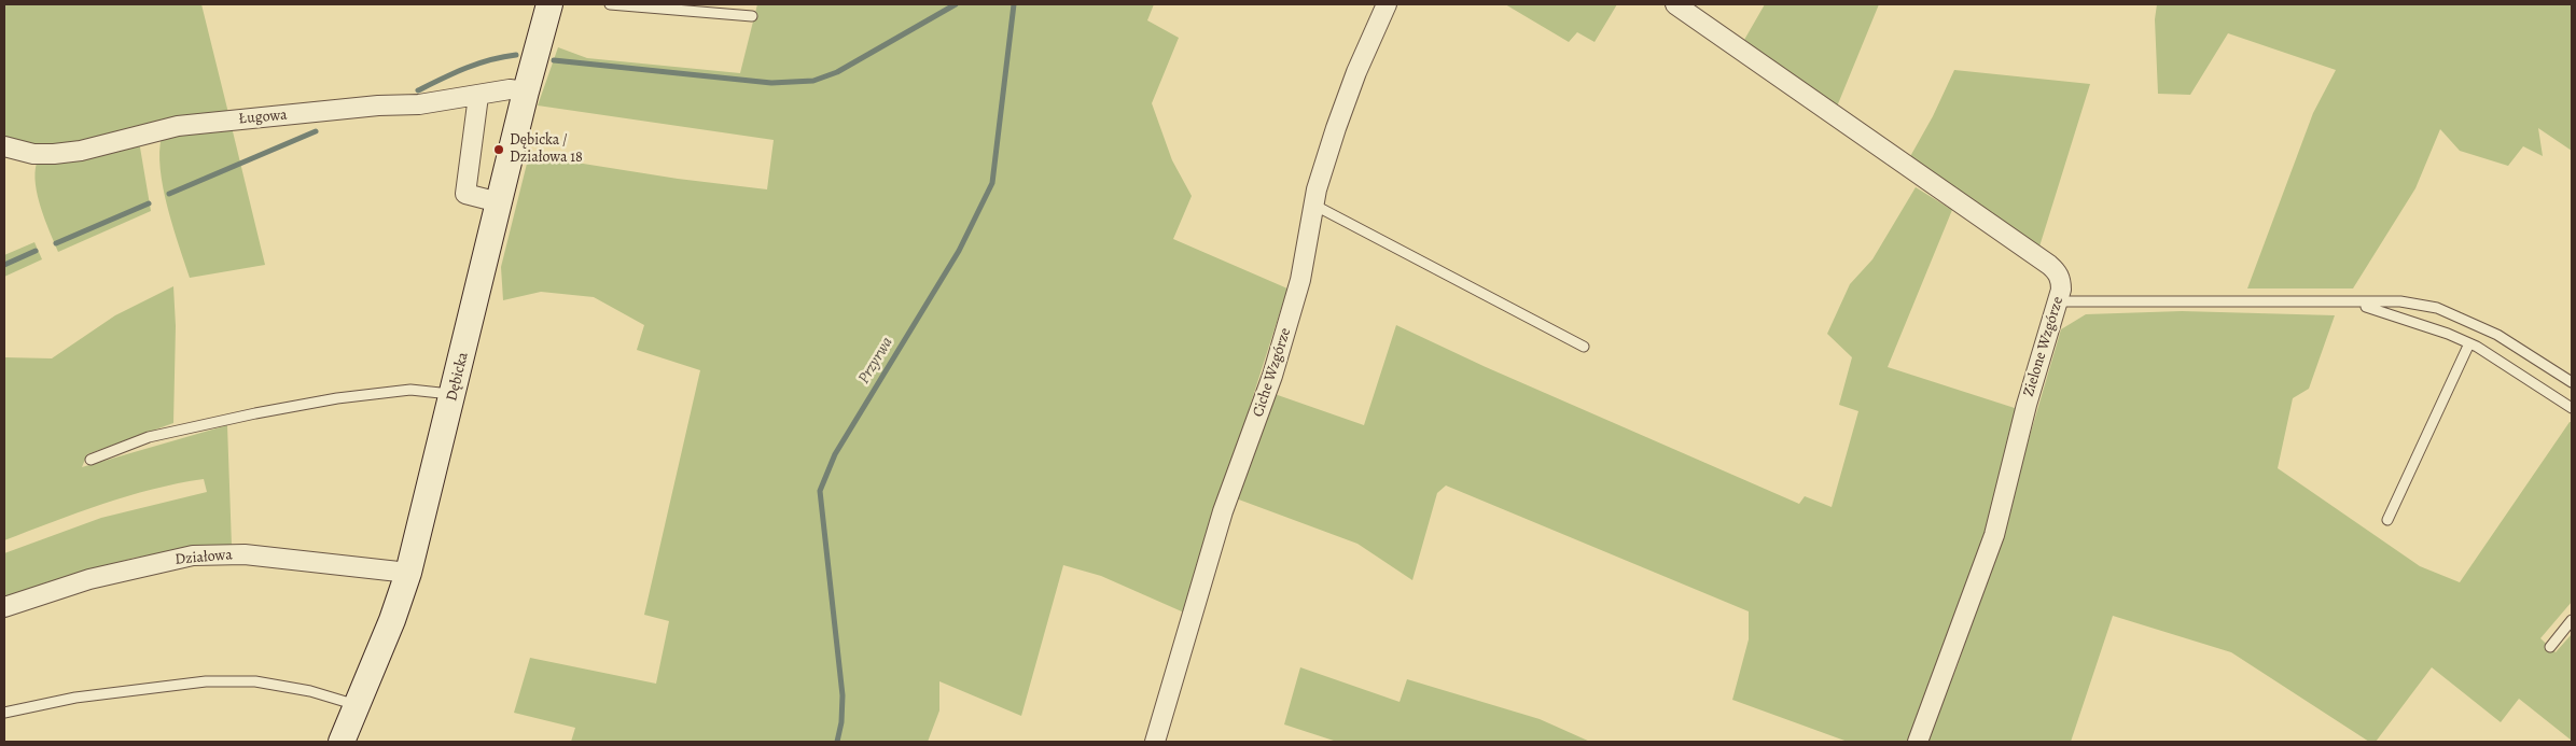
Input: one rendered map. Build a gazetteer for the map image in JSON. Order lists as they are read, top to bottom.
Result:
{
  "streets": {
    "street": [
      "Ługowa",
      "Zielone Wzgórze",
      "Ciche Wzgórze",
      "Dębicka",
      "Działowa"
    ]
  },
  "crossings": [
    ["Ługowa", "Dębicka"],
    ["Dębicka", "Działowa"]
  ],
  "water": ["Przyrwa"],
  "places": ["Dębicka / Działowa 18"]
}
